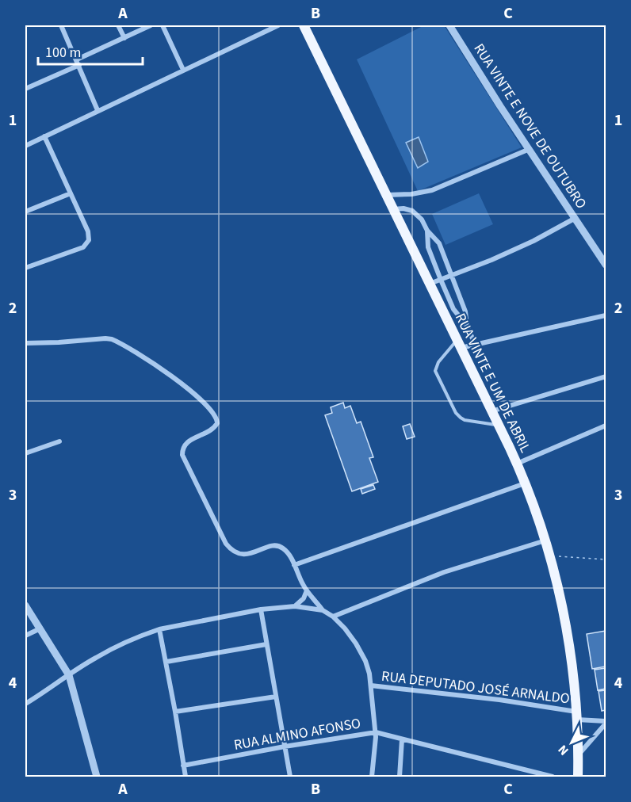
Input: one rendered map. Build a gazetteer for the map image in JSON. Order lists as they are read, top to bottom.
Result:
{
  "streets": {
    "main road": ["RUA VINTE E UM DE ABRIL"],
    "street": ["RUA VINTE E NOVE DE OUTUBRO", "RUA DEPUTADO JOSÉ ARNALDO", "RUA ALMINO AFONSO"]
  },
  "crossings": [
    ["RUA VINTE E UM DE ABRIL", "RUA DEPUTADO JOSÉ ARNALDO"]
  ],
  "scale_bar": "100 m",
  "north": "bottom left",
  "grid": {
    "columns": ["A", "B", "C"],
    "rows": [
      "1",
      "2",
      "3",
      "4"
    ]
  }
}
